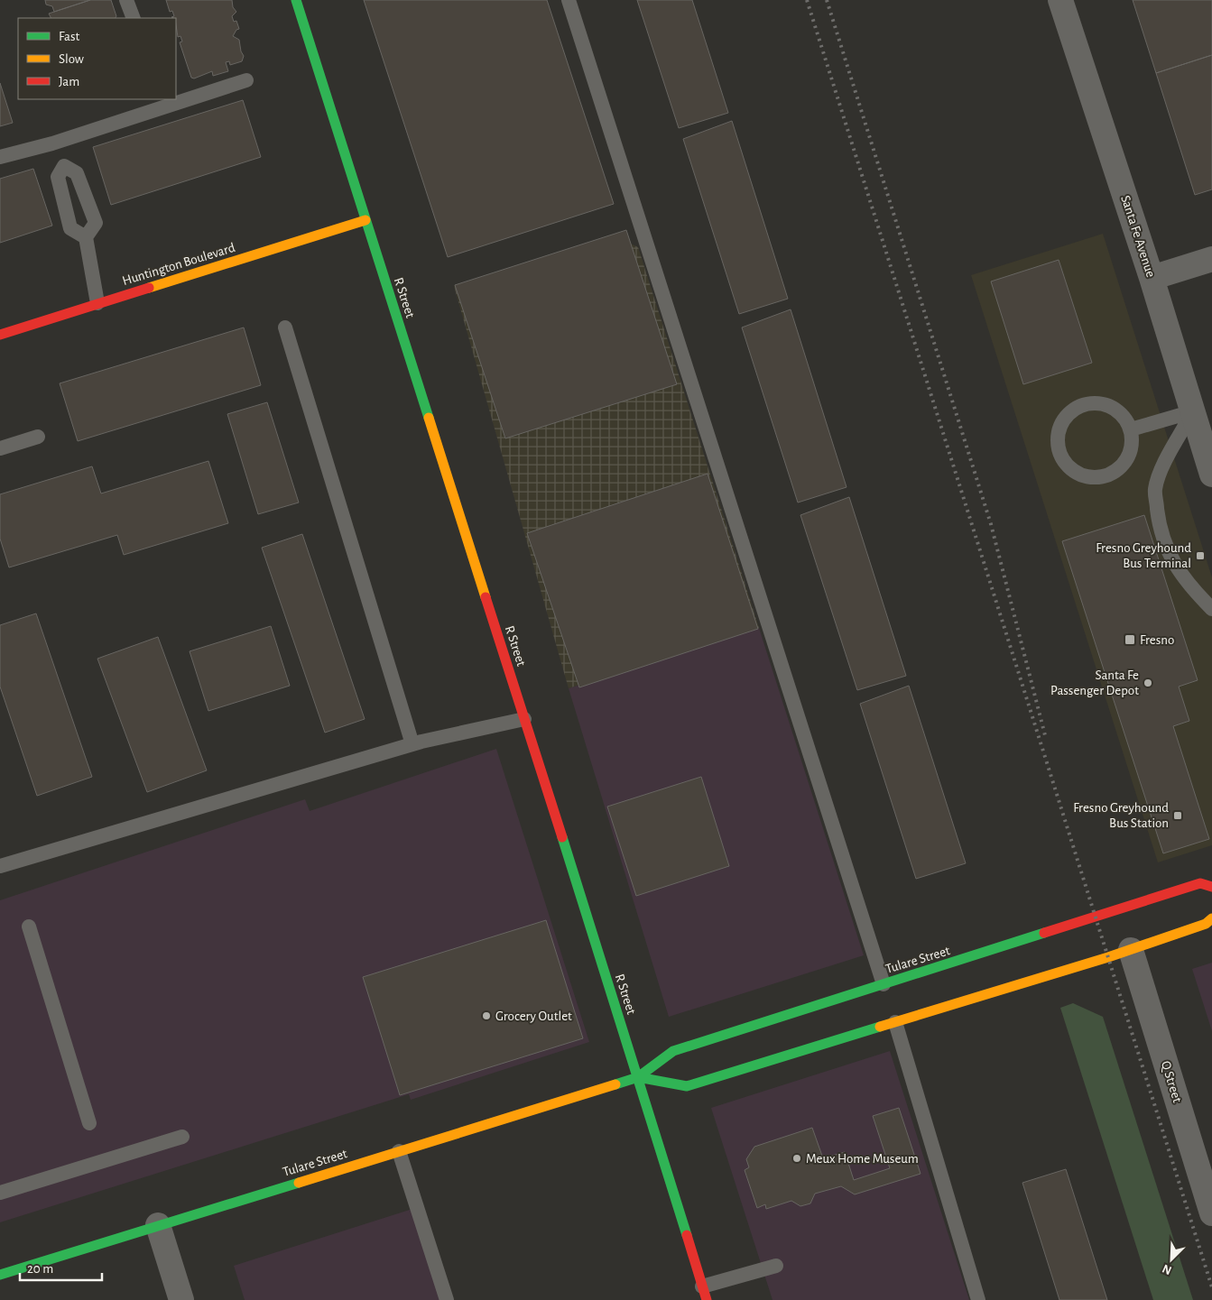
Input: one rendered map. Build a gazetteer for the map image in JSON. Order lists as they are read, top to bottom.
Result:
{
  "streets": {
    "main road": ["Huntington Boulevard", "R Street", "Tulare Street"],
    "street": ["Santa Fe Avenue", "Q Street"]
  },
  "crossings": [
    ["Huntington Boulevard", "R Street"],
    ["R Street", "Tulare Street"],
    ["Tulare Street", "Q Street"]
  ],
  "places": {
    "transit": ["Fresno Greyhound Bus Terminal", "Fresno", "Fresno Greyhound Bus Station"],
    "other": ["Santa Fe Passenger Depot", "Grocery Outlet", "Meux Home Museum"]
  },
  "legend": ["Fast", "Slow", "Jam"],
  "scale_bar": "20 m",
  "north": "bottom left"
}
